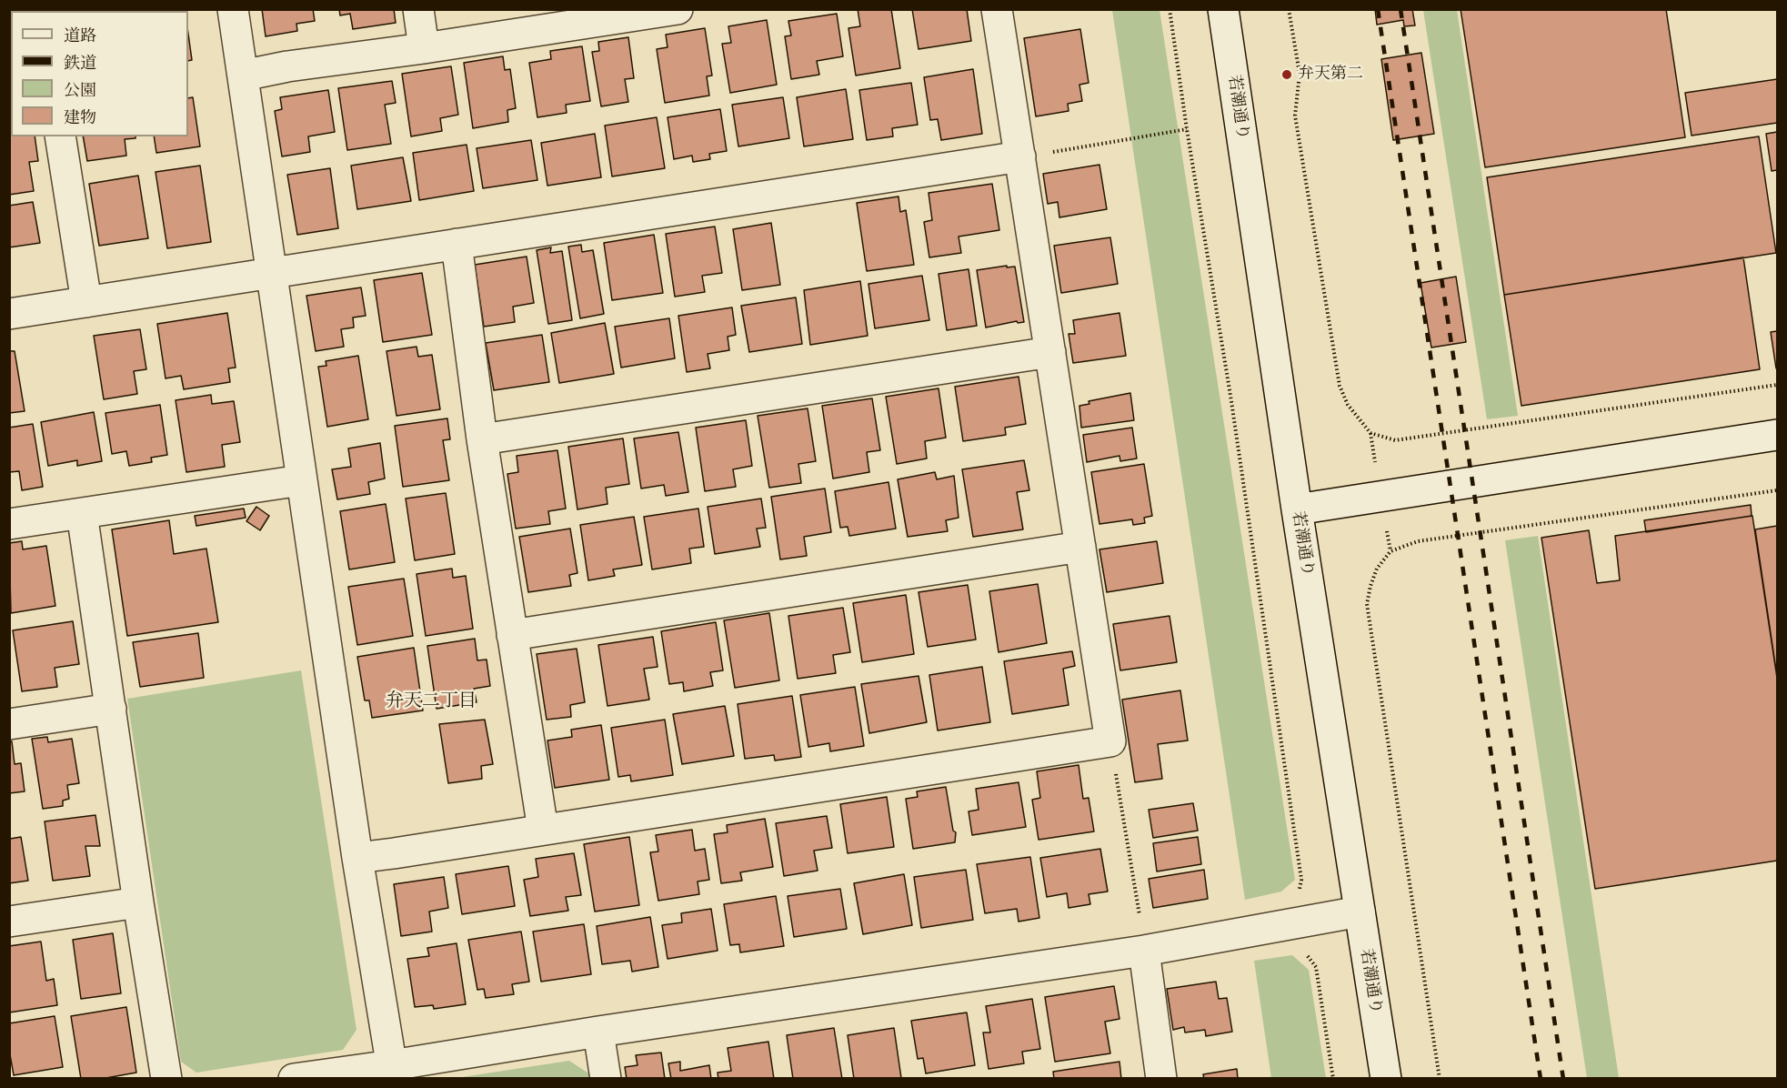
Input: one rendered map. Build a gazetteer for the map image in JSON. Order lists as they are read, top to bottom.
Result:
{
  "streets": {
    "street": ["若潮通り"]
  },
  "districts": ["弁天二丁目"],
  "places": ["弁天第二"],
  "legend": [
    "道路",
    "鉄道",
    "公園",
    "建物"
  ]
}
